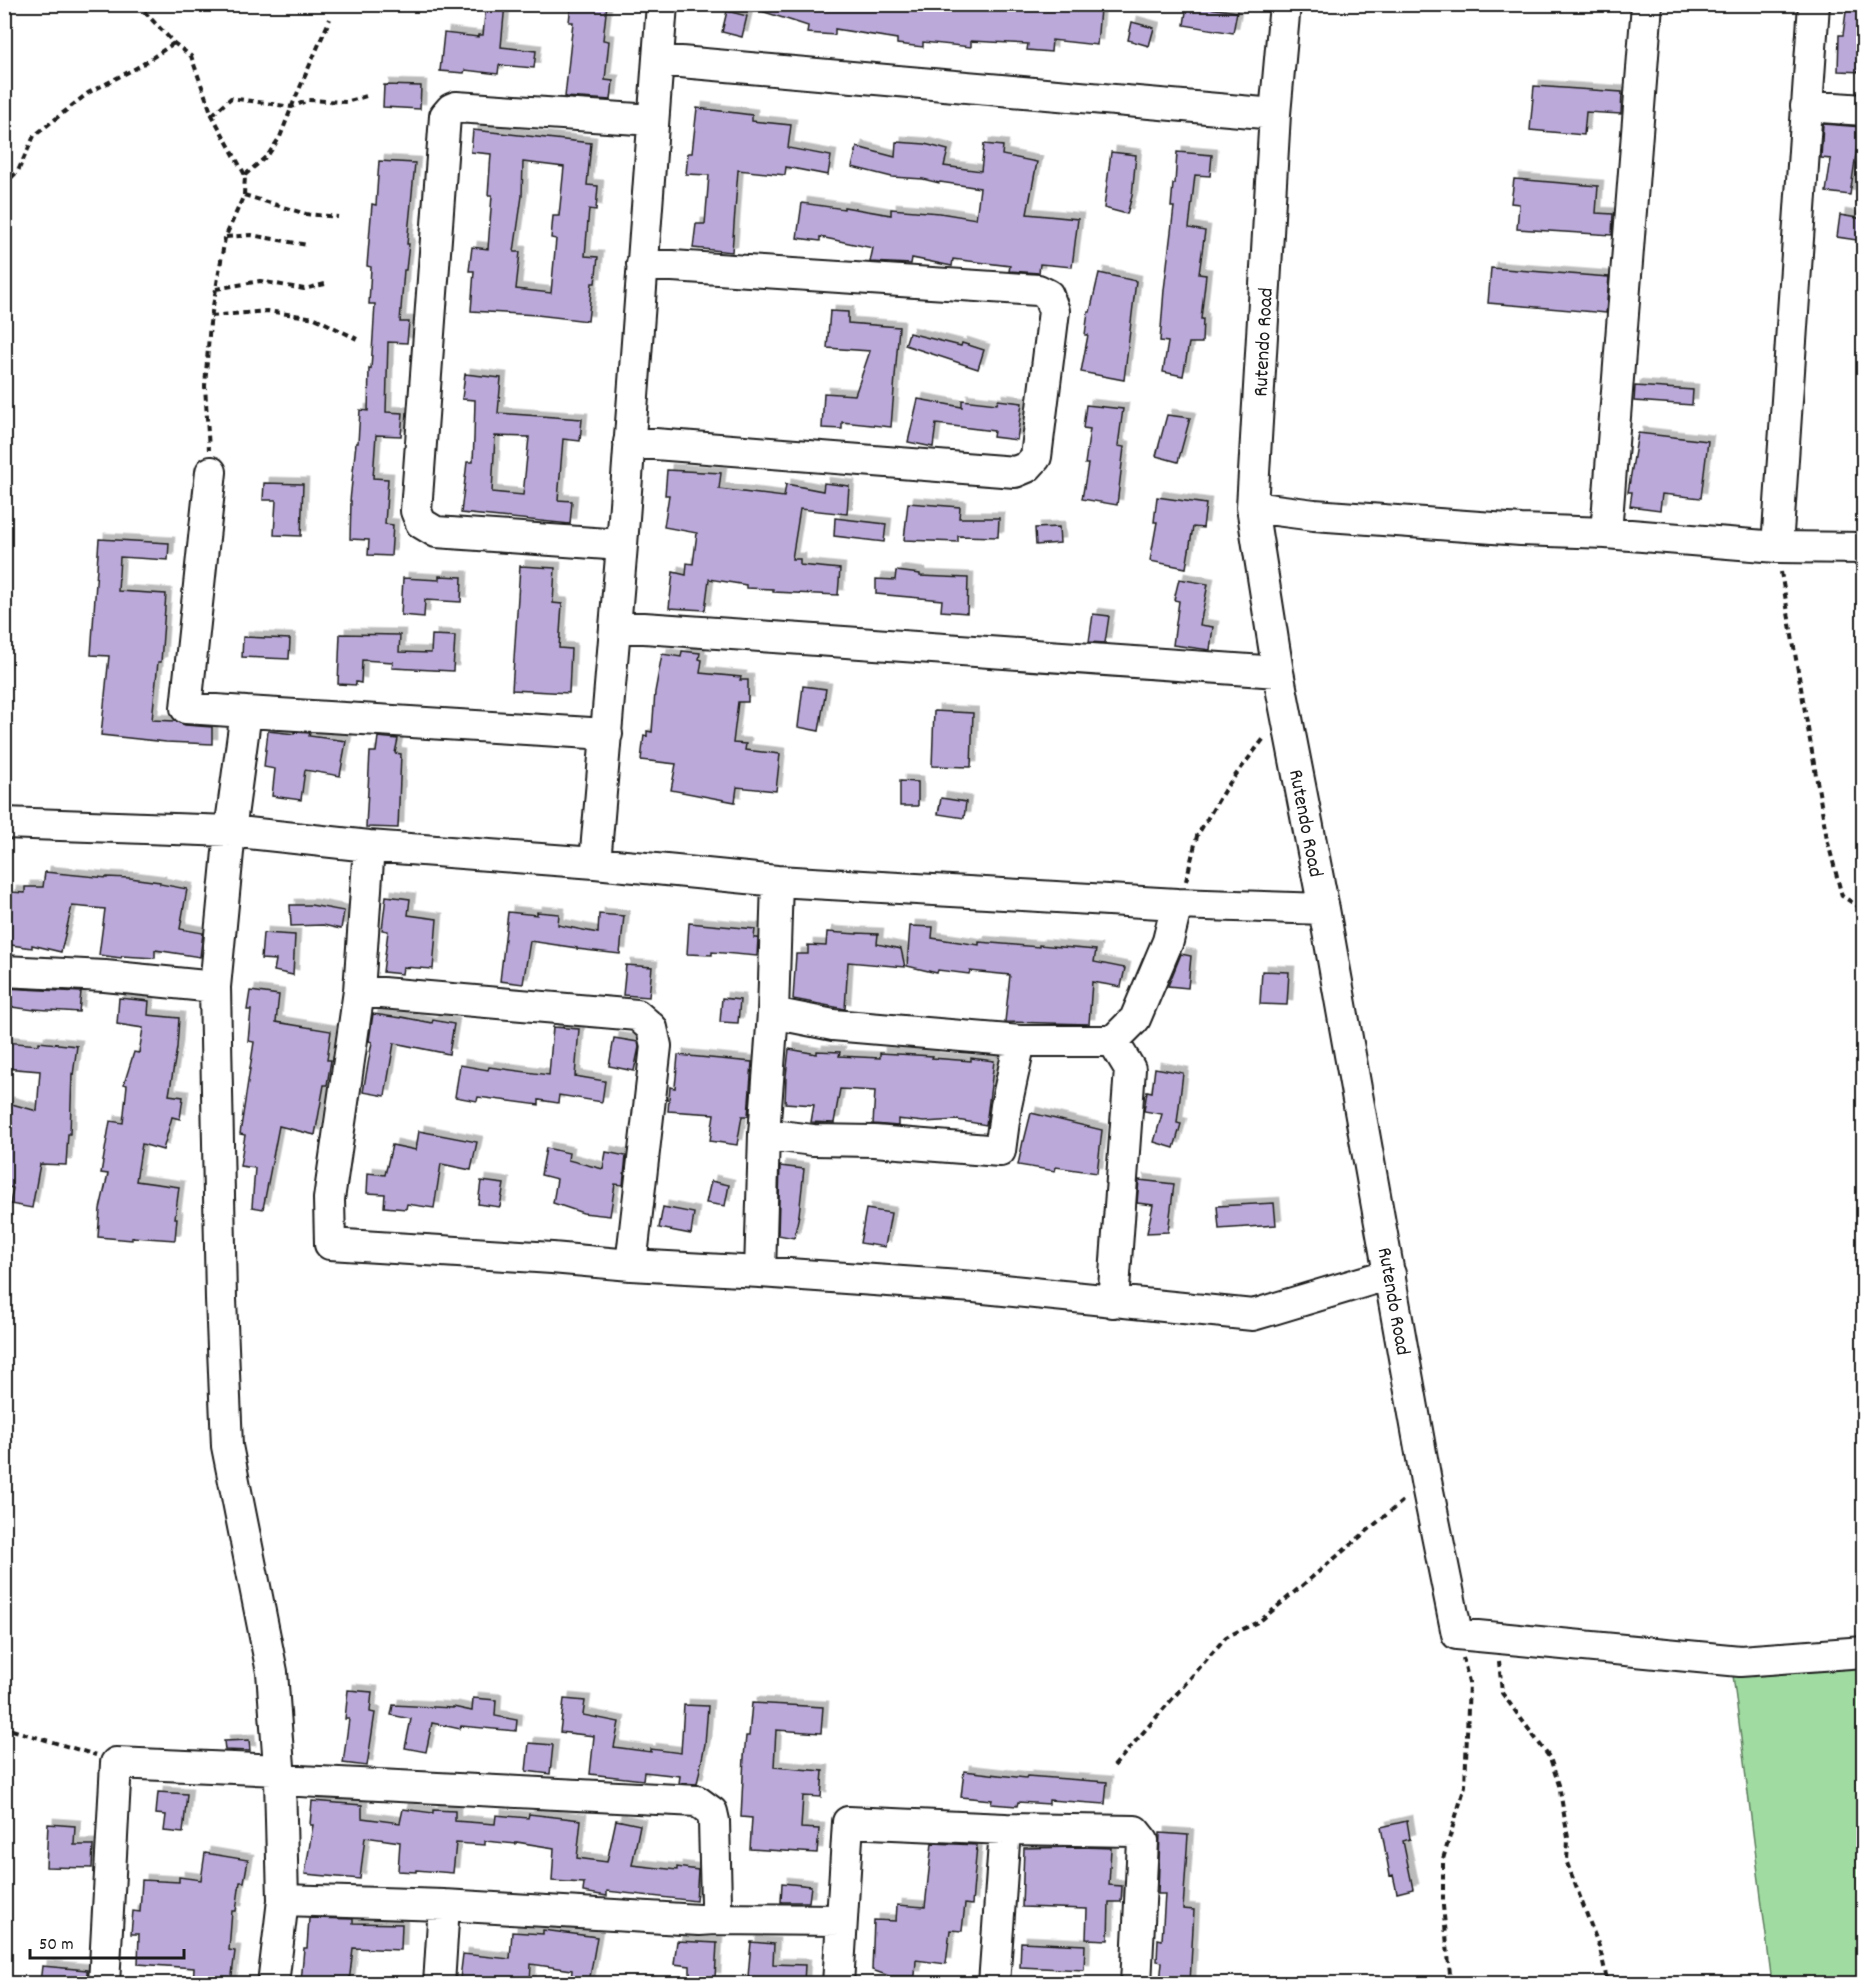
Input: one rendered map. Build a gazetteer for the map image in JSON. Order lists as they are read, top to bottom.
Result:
{
  "streets": {
    "street": ["Rutendo Road"]
  },
  "scale_bar": "50 m"
}
